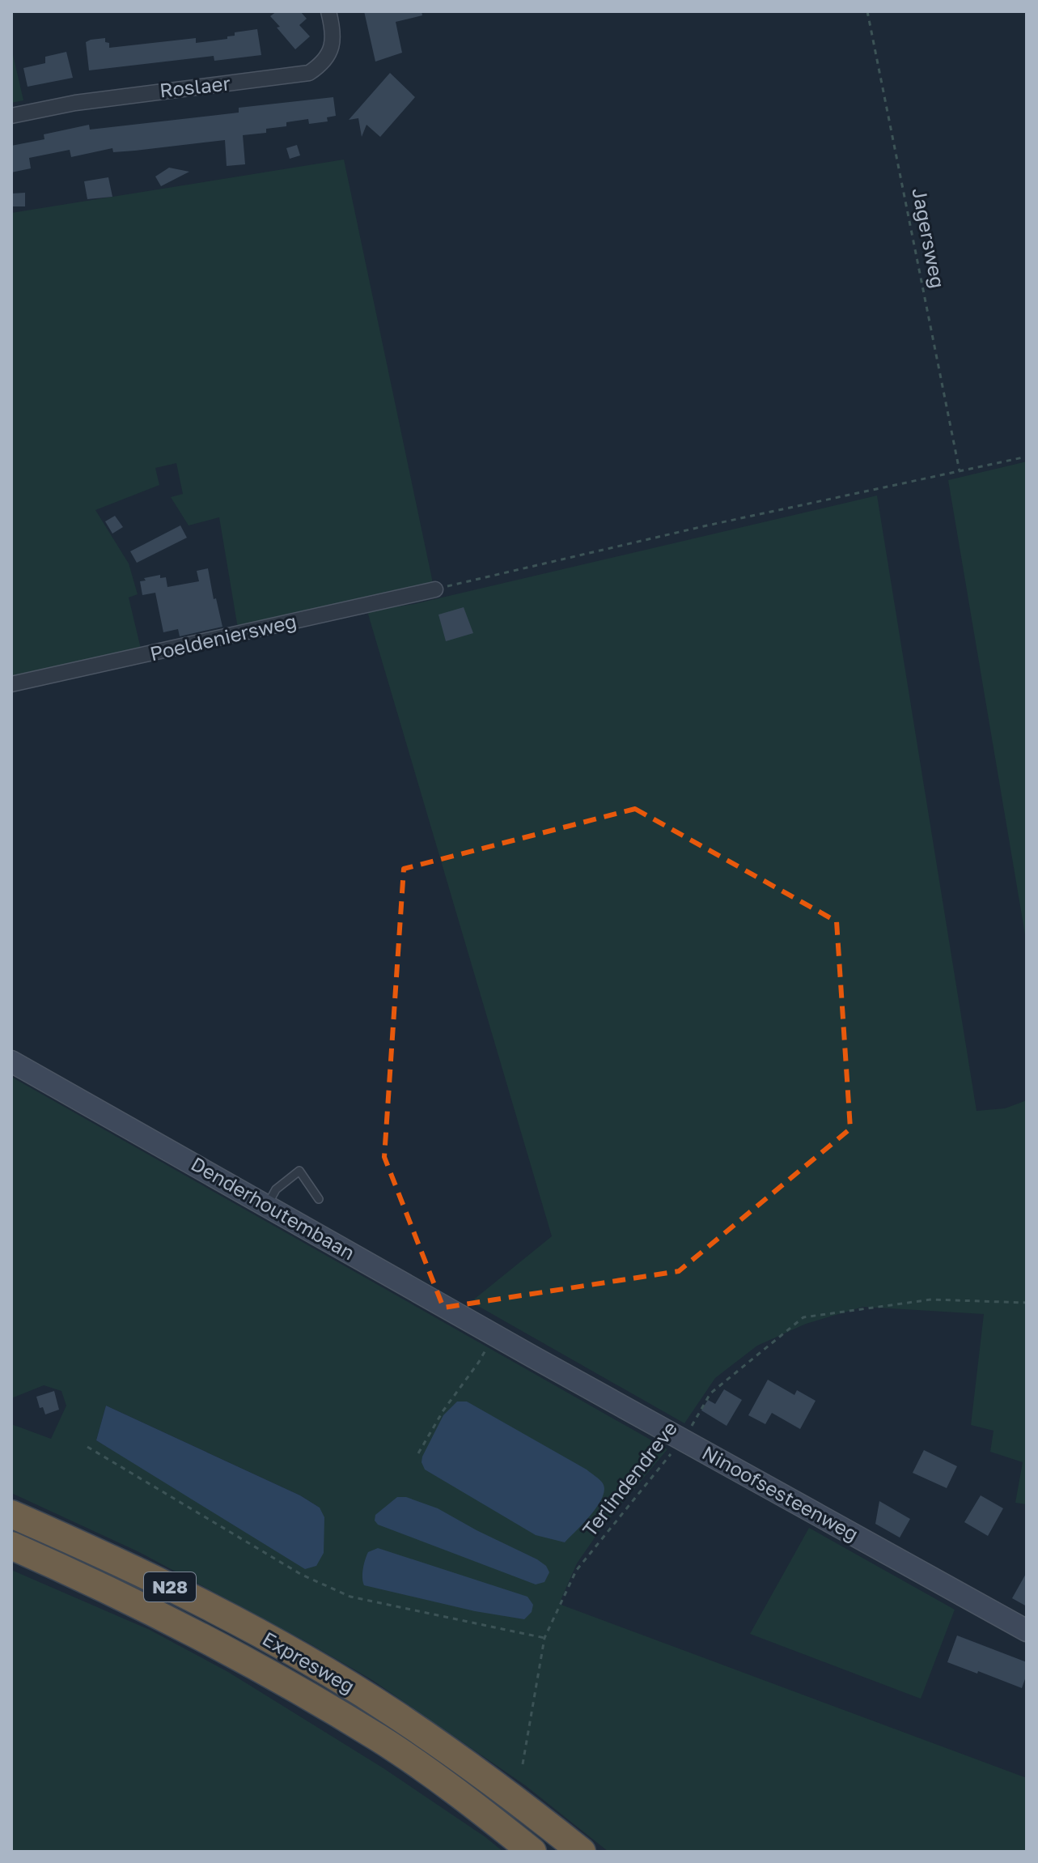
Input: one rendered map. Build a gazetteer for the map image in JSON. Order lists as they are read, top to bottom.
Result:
{
  "streets": {
    "highway": ["N28", "Expresweg"],
    "street": [
      "Roslaer",
      "Poeldeniersweg",
      "Denderhoutembaan",
      "Ninoofsesteenweg"
    ],
    "path": ["Jagersweg", "Terlindendreve"]
  },
  "crossings": [
    ["Denderhoutembaan", "Ninoofsesteenweg"],
    ["Terlindendreve", "Ninoofsesteenweg"]
  ]
}
